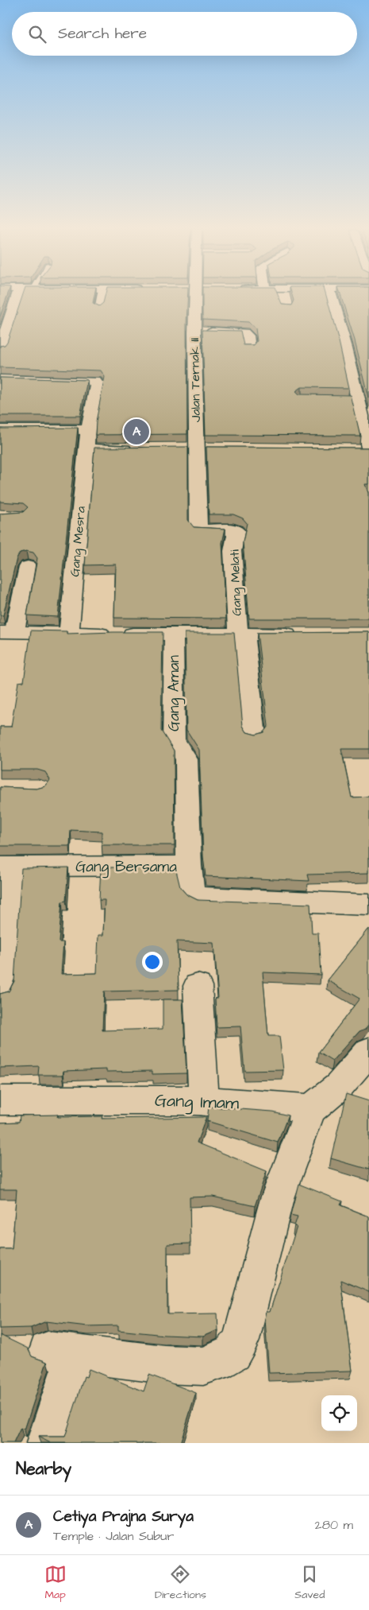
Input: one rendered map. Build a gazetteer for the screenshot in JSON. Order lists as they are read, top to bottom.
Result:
{
  "streets": {
    "street": [
      "Jalan Ternak II",
      "Gang Mesra",
      "Gang Melati",
      "Gang Aman",
      "Gang Bersama",
      "Gang Imam"
    ]
  },
  "crossings": [
    ["Jalan Ternak II", "Gang Melati"],
    ["Gang Aman", "Gang Bersama"]
  ],
  "page": {
    "search": "Search here",
    "pins": "A",
    "heading": "Nearby",
    "list": [
      {
        "mark": "A",
        "name": "Cetiya Prajna Surya",
        "note": "Temple · Jalan Subur",
        "value": "280 m"
      }
    ],
    "nav": ["Map", "Directions", "Saved"]
  }
}
